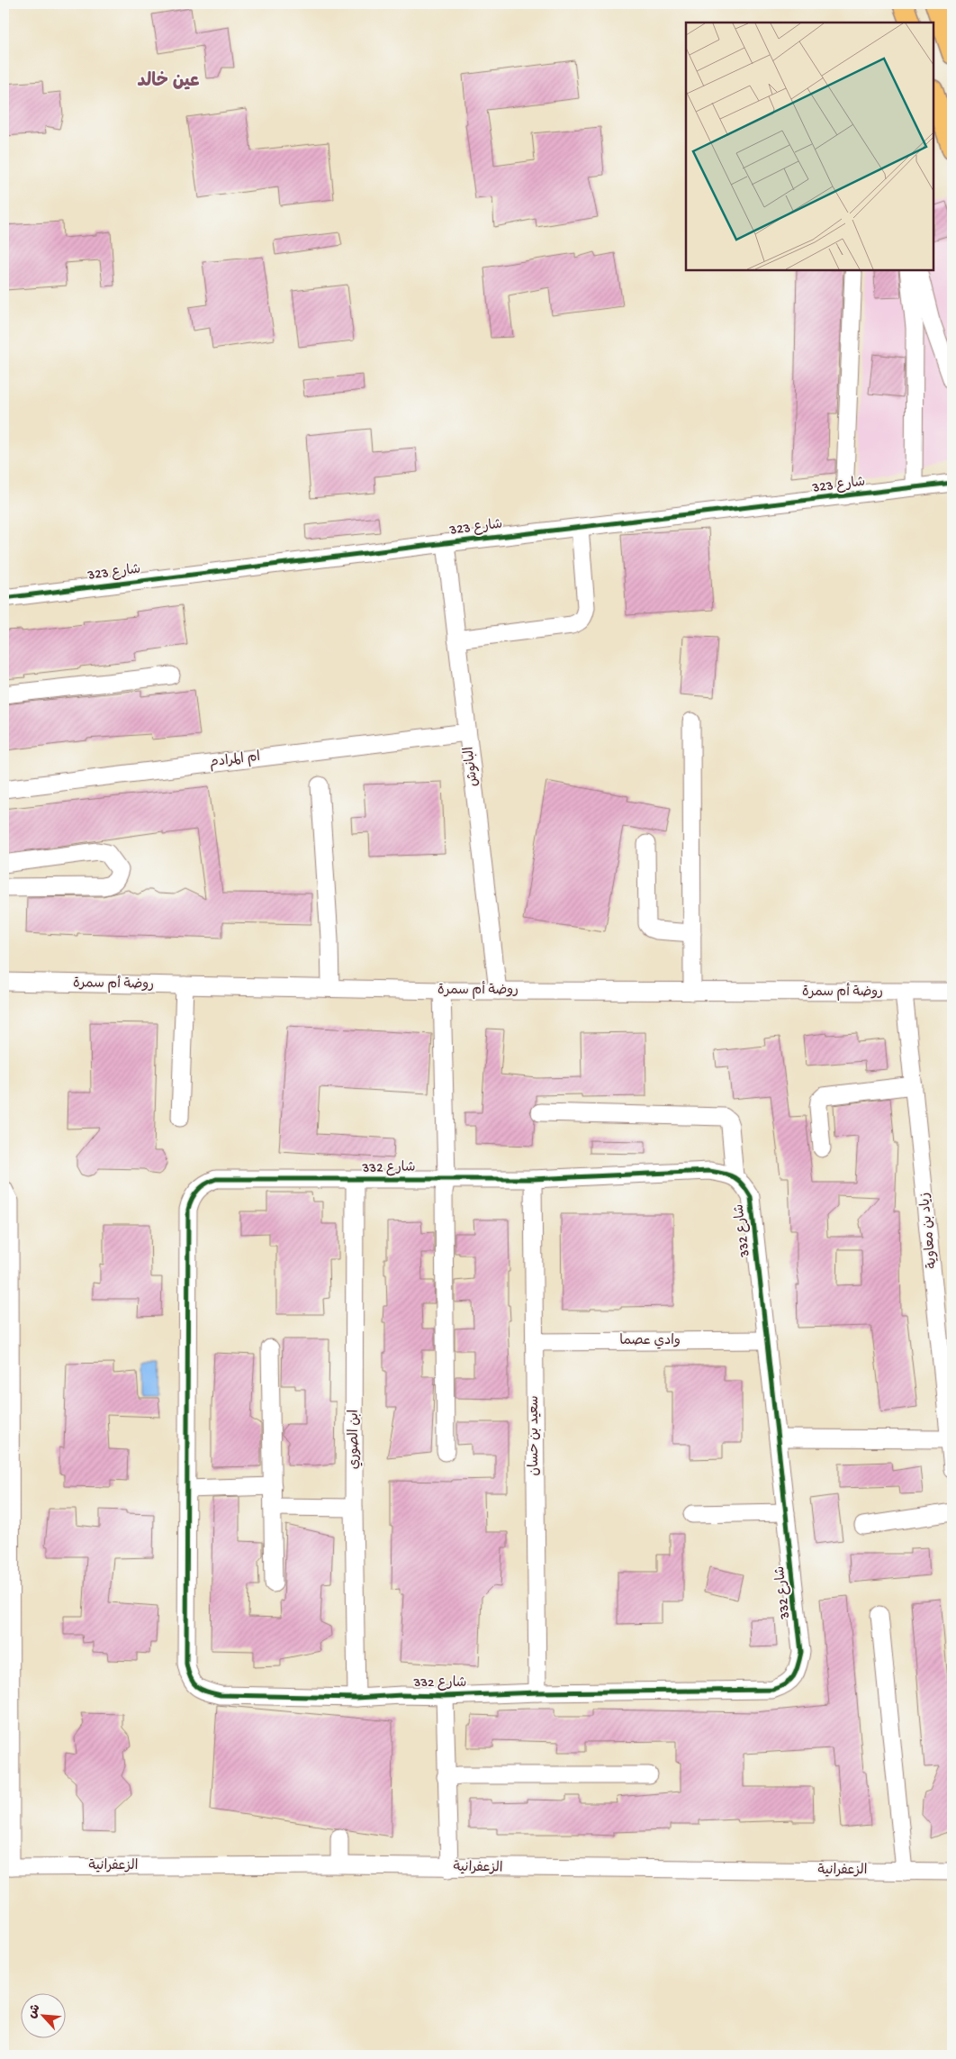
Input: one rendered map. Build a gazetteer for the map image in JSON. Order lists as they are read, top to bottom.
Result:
{
  "streets": {
    "street": [
      "شارع 323",
      "ام المرادم",
      "البانوش",
      "روضة أم سمرة",
      "شارع 332",
      "زياد بن معاوية",
      "وادي عصما",
      "سعيد بن حسان",
      "ابن الصوري",
      "الزعفرانية"
    ]
  },
  "crossings": [
    ["شارع 323", "البانوش"],
    ["ام المرادم", "البانوش"],
    ["البانوش", "روضة أم سمرة"],
    ["روضة أم سمرة", "زياد بن معاوية"],
    ["شارع 332", "وادي عصما"],
    ["شارع 332", "سعيد بن حسان"],
    ["شارع 332", "ابن الصوري"],
    ["شارع 332", "الزعفرانية"],
    ["وادي عصما", "سعيد بن حسان"]
  ],
  "districts": ["عين خالد"],
  "north": "top left"
}
